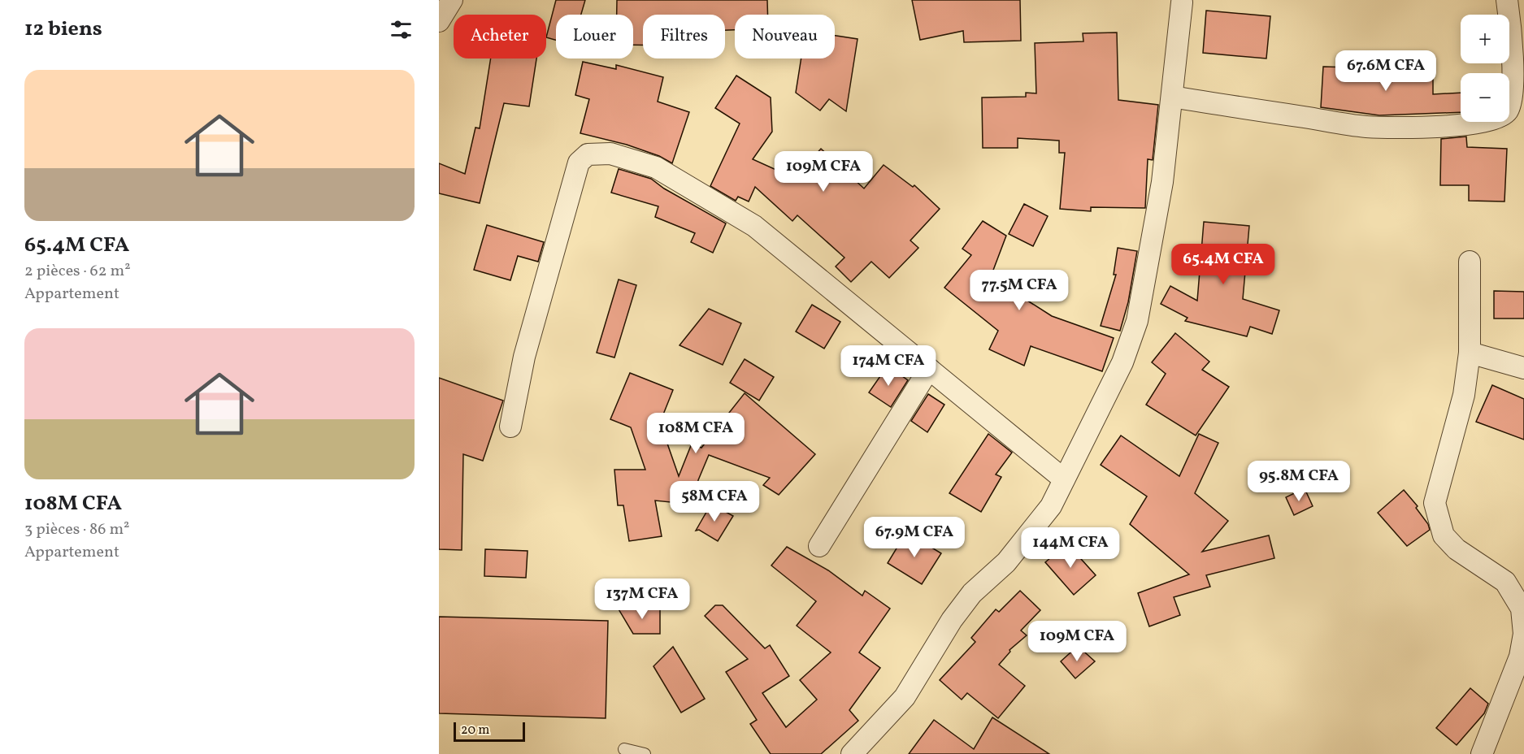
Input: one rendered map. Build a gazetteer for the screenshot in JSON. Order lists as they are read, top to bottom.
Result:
{
  "scale_bar": "20 m",
  "page": {
    "heading": "12 biens",
    "map_buttons": ["+", "−"],
    "chip": [
      "Acheter",
      "Louer",
      "Filtres",
      "Nouveau"
    ],
    "price": [
      "67.6M CFA",
      "109M CFA",
      "65.4M CFA",
      "77.5M CFA",
      "174M CFA",
      "108M CFA",
      "95.8M CFA",
      "58M CFA",
      "67.9M CFA",
      "144M CFA",
      "137M CFA",
      "109M CFA"
    ],
    "list": [
      {
        "name": "65.4M CFA",
        "note": "2 pièces · 62 m² · Appartement"
      },
      {
        "name": "108M CFA",
        "note": "3 pièces · 86 m² · Appartement"
      }
    ],
    "scale": "20 m"
  }
}
